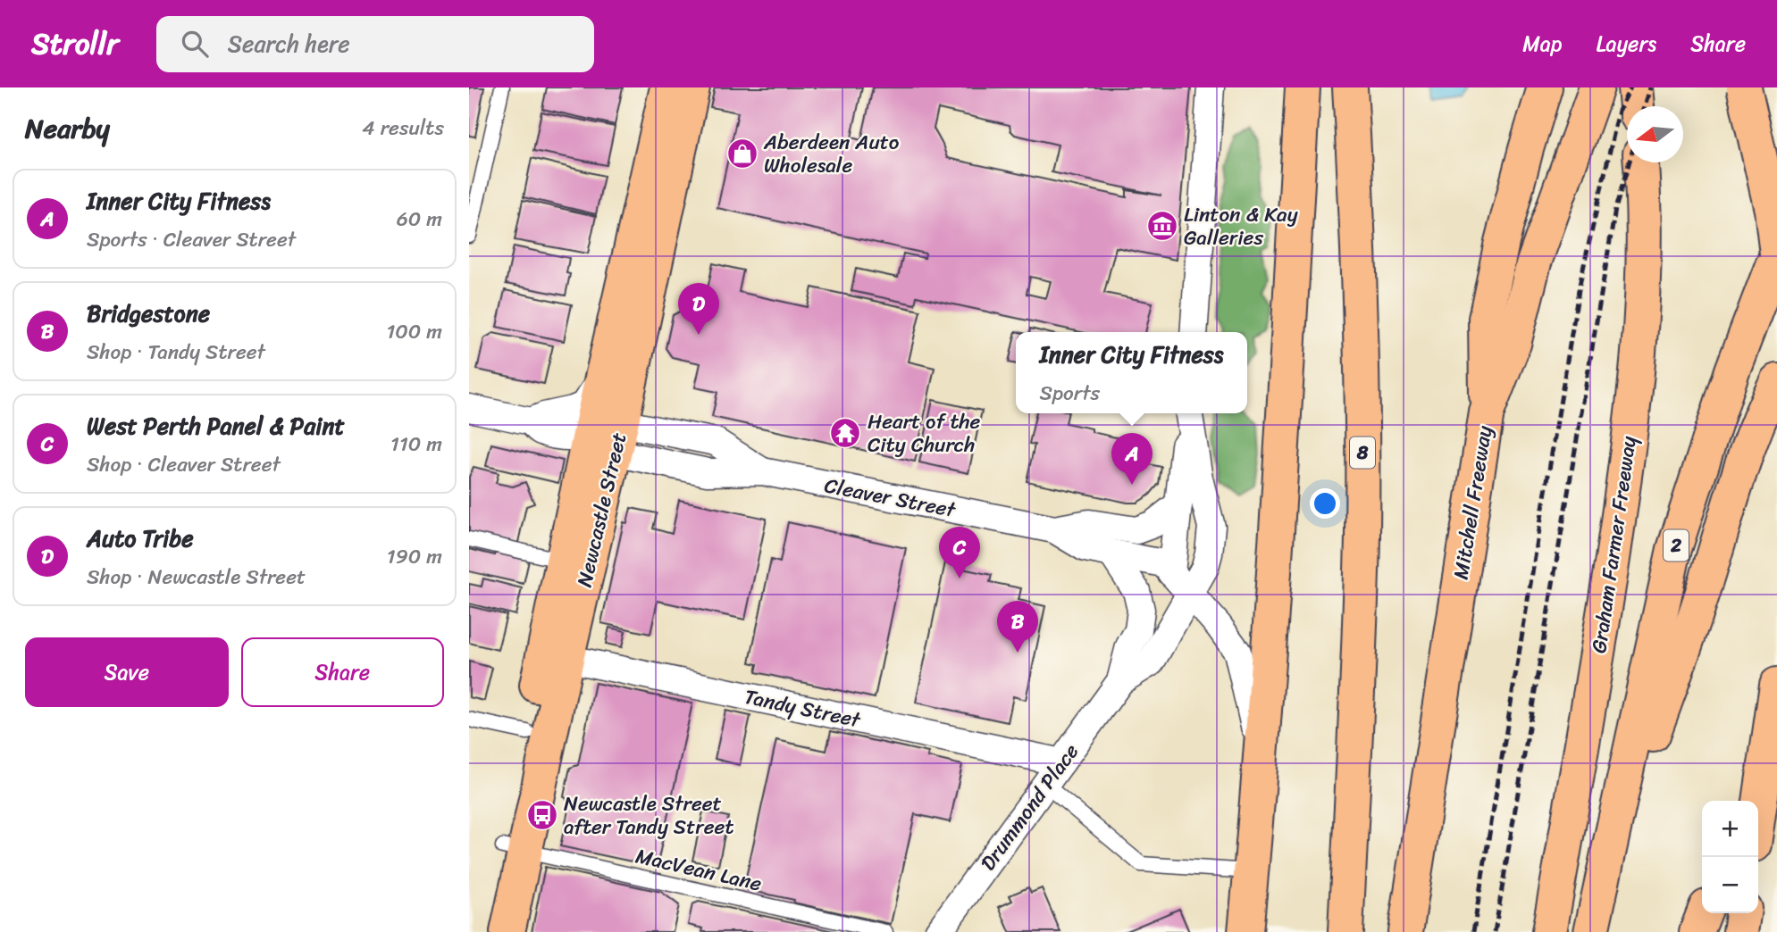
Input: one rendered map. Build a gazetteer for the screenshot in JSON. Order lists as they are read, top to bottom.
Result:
{
  "streets": {
    "main road": [
      "8",
      "Mitchell Freeway",
      "Newcastle Street",
      "Graham Farmer Freeway",
      "2"
    ],
    "street": ["Cleaver Street", "Tandy Street", "Drummond Place"],
    "lane": ["MacVean Lane"]
  },
  "crossings": [
    ["Cleaver Street", "Newcastle Street"],
    ["Cleaver Street", "Drummond Place"],
    ["Newcastle Street", "Tandy Street"],
    ["Newcastle Street", "MacVean Lane"],
    ["Tandy Street", "Drummond Place"]
  ],
  "places": {
    "shop": ["Aberdeen Auto Wholesale"],
    "museum": ["Linton & Kay Galleries"],
    "temple": ["Heart of the City Church"],
    "bus stop": ["Newcastle Street after Tandy Street"]
  },
  "north": "left",
  "page": {
    "header": "Strollr",
    "search": "Search here",
    "nav": ["Map", "Layers", "Share"],
    "heading": ["Nearby", "4 results"],
    "list": [
      {
        "mark": "A",
        "name": "Inner City Fitness",
        "note": "Sports · Cleaver Street",
        "value": "60 m"
      },
      {
        "mark": "B",
        "name": "Bridgestone",
        "note": "Shop · Tandy Street",
        "value": "100 m"
      },
      {
        "mark": "C",
        "name": "West Perth Panel & Paint",
        "note": "Shop · Cleaver Street",
        "value": "110 m"
      },
      {
        "mark": "D",
        "name": "Auto Tribe",
        "note": "Shop · Newcastle Street",
        "value": "190 m"
      }
    ],
    "pins": [
      "D",
      "A",
      "C",
      "B"
    ],
    "popup": ["Inner City Fitness", "Sports"],
    "buttons": ["Save", "Share"],
    "map_buttons": ["+", "−"]
  }
}
